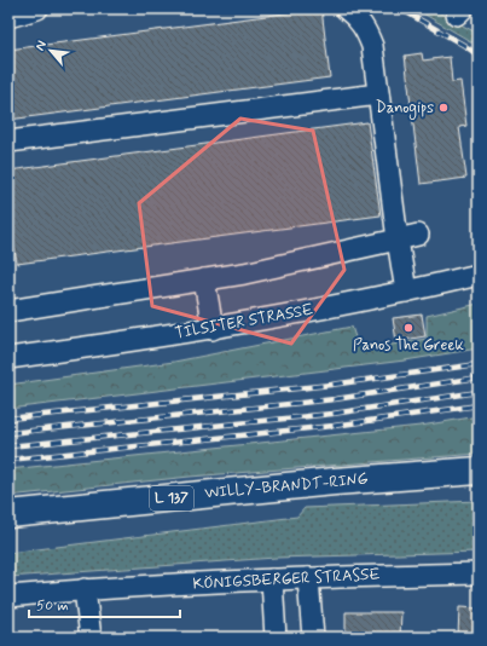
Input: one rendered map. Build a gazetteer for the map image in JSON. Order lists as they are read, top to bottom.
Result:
{
  "streets": {
    "main road": ["WILLY-BRANDT-RING", "L 137"],
    "street": ["TILSITER STRASSE", "KÖNIGSBERGER STRASSE"]
  },
  "places": ["Danogips", "Panos The Greek"],
  "scale_bar": "50 m",
  "north": "top left"
}
